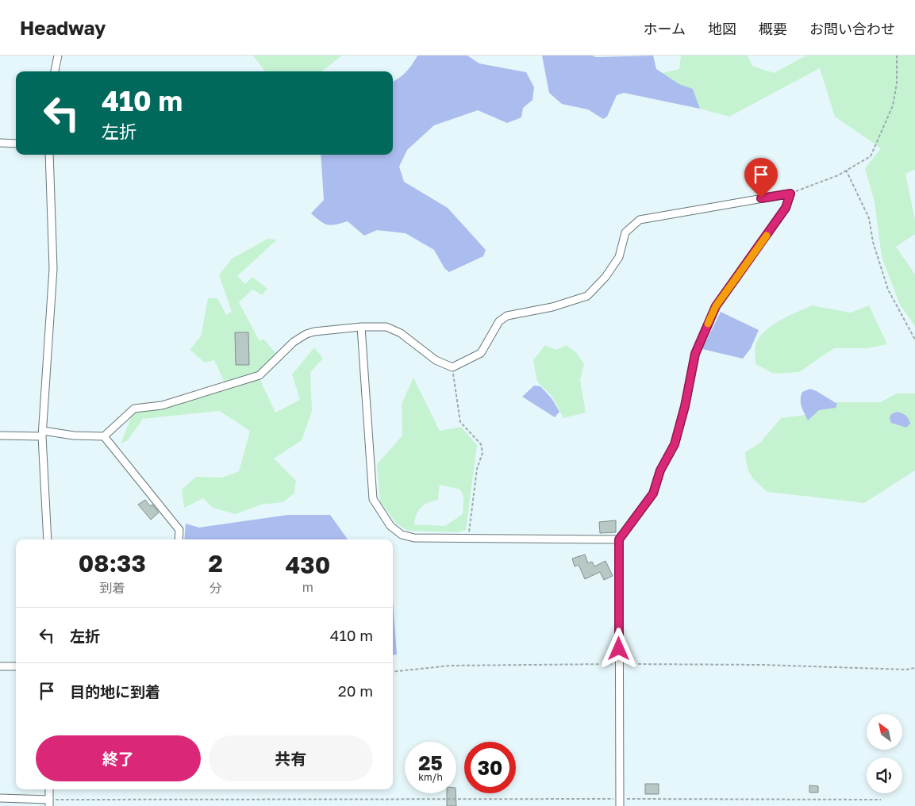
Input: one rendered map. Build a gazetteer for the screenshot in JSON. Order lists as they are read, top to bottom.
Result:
{
  "north": "top left",
  "page": {
    "header": "Headway",
    "nav": [
      "ホーム",
      "地図",
      "概要",
      "お問い合わせ"
    ],
    "turn": ["410 m", "左折"],
    "eta": [
      "08:33",
      "到着",
      "2",
      "分",
      "430",
      "m"
    ],
    "list": [
      {
        "name": "左折",
        "value": "410 m"
      },
      {
        "name": "目的地に到着",
        "value": "20 m"
      }
    ],
    "buttons": ["終了", "共有"],
    "speed": "25 km/h",
    "limit": "30"
  }
}
